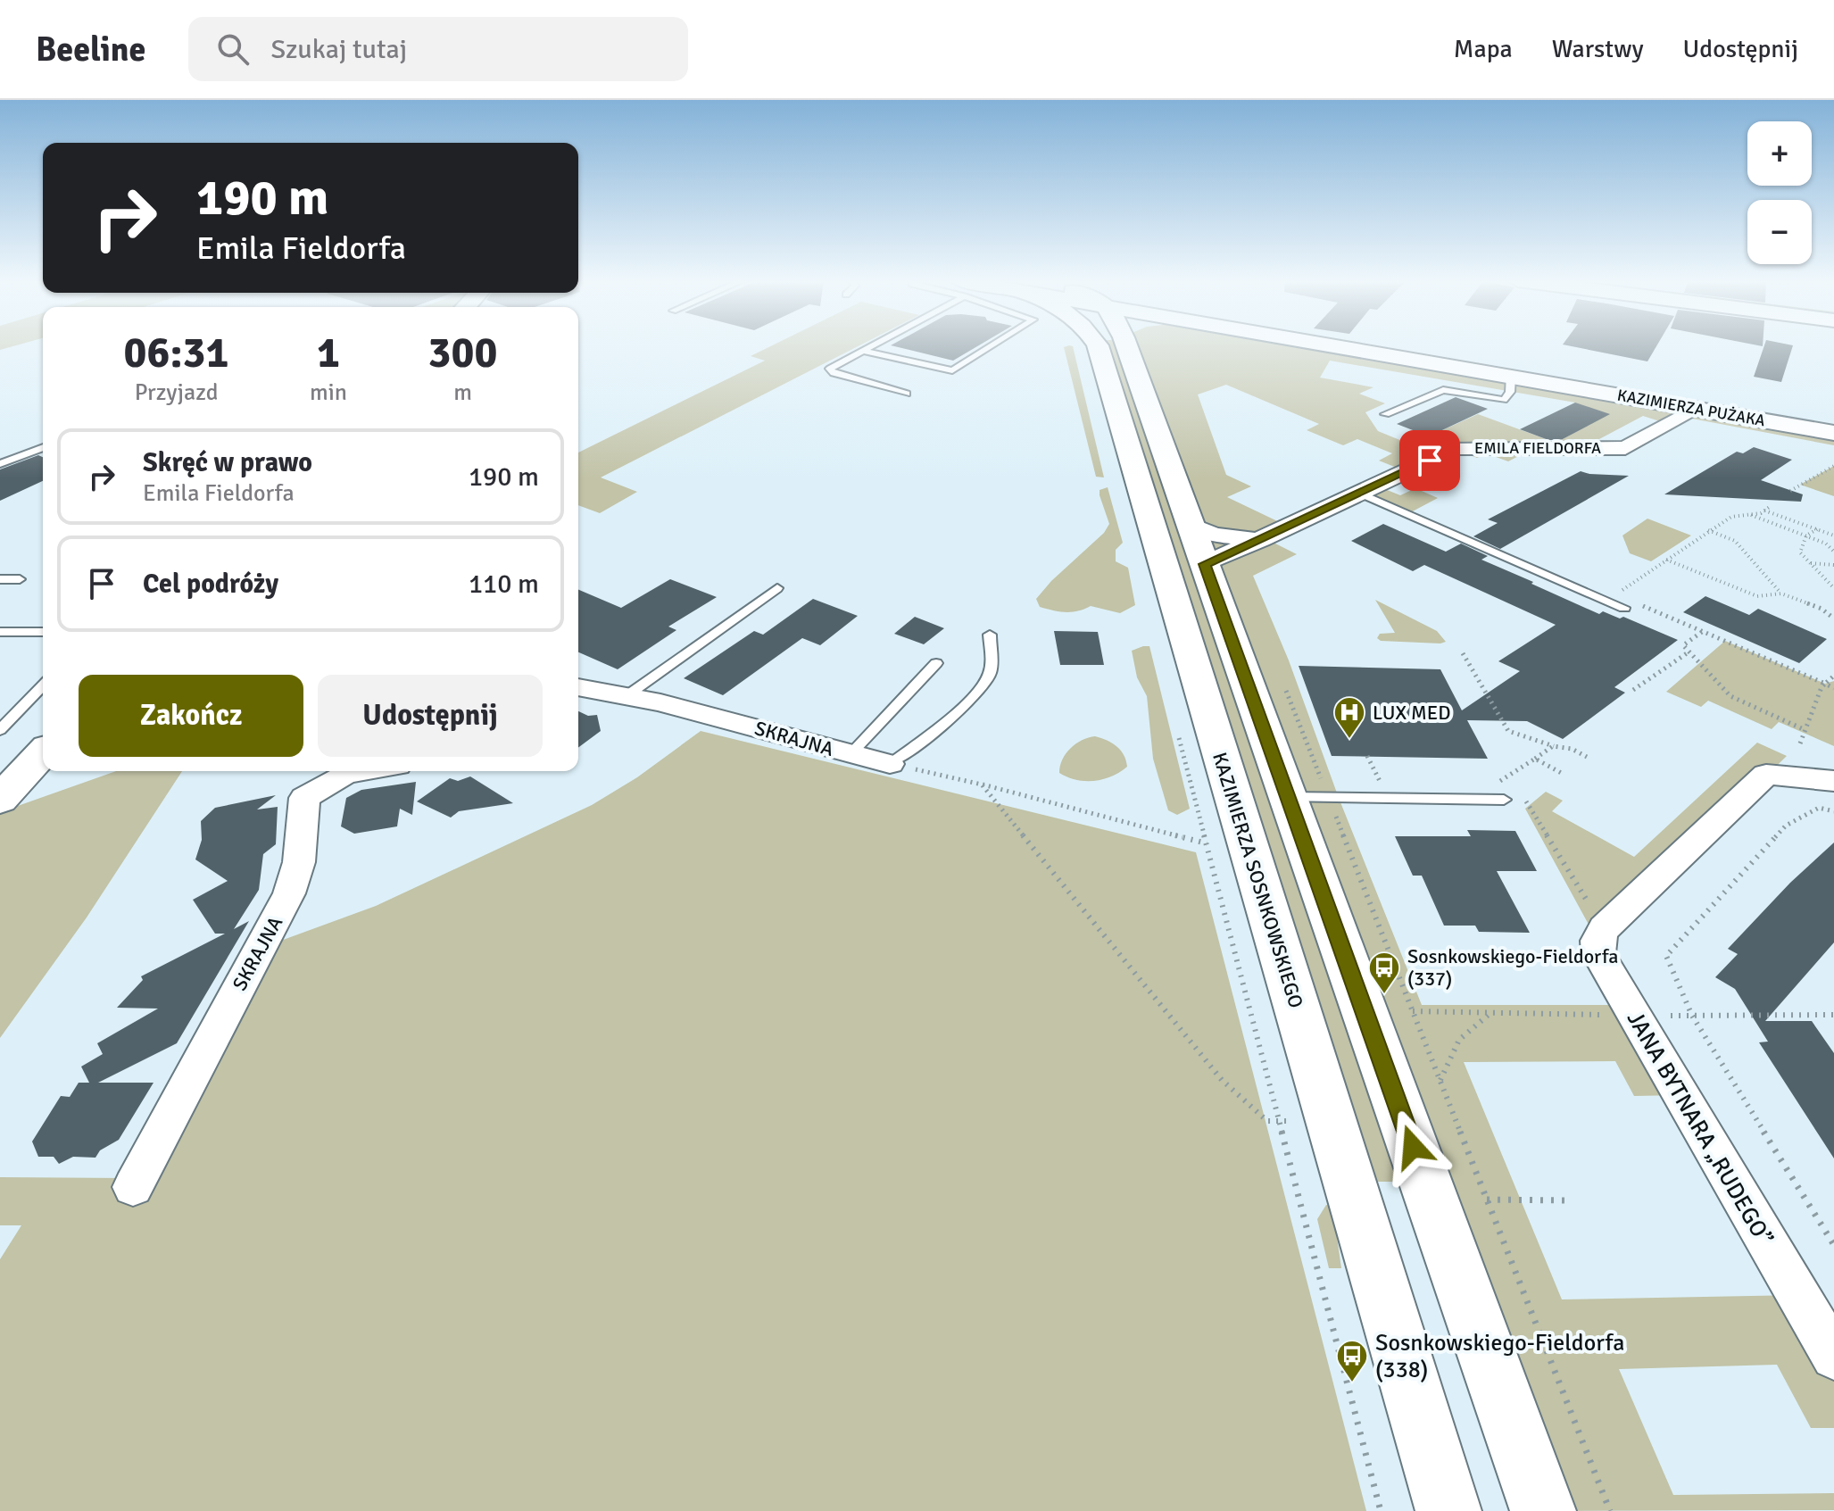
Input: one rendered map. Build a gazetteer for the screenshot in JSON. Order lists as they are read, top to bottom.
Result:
{
  "streets": {
    "street": [
      "KAZIMIERZA PUŻAKA",
      "EMILA FIELDORFA",
      "SKRAJNA",
      "KAZIMIERZA SOSNKOWSKIEGO",
      "JANA BYTNARA „RUDEGO”"
    ]
  },
  "crossings": [
    ["KAZIMIERZA PUŻAKA", "EMILA FIELDORFA"],
    ["EMILA FIELDORFA", "KAZIMIERZA SOSNKOWSKIEGO"]
  ],
  "places": {
    "hospital": ["LUX MED"],
    "bus stop": ["Sosnkowskiego-Fieldorfa (337)", "Sosnkowskiego-Fieldorfa (338)"]
  },
  "page": {
    "header": "Beeline",
    "search": "Szukaj tutaj",
    "nav": ["Mapa", "Warstwy", "Udostępnij"],
    "map_buttons": ["+", "−"],
    "turn": ["190 m", "Emila Fieldorfa"],
    "eta": [
      "06:31",
      "Przyjazd",
      "1",
      "min",
      "300",
      "m"
    ],
    "list": [
      {
        "name": "Skręć w prawo",
        "note": "Emila Fieldorfa",
        "value": "190 m"
      },
      {
        "name": "Cel podróży",
        "value": "110 m"
      }
    ],
    "buttons": ["Zakończ", "Udostępnij"]
  }
}
